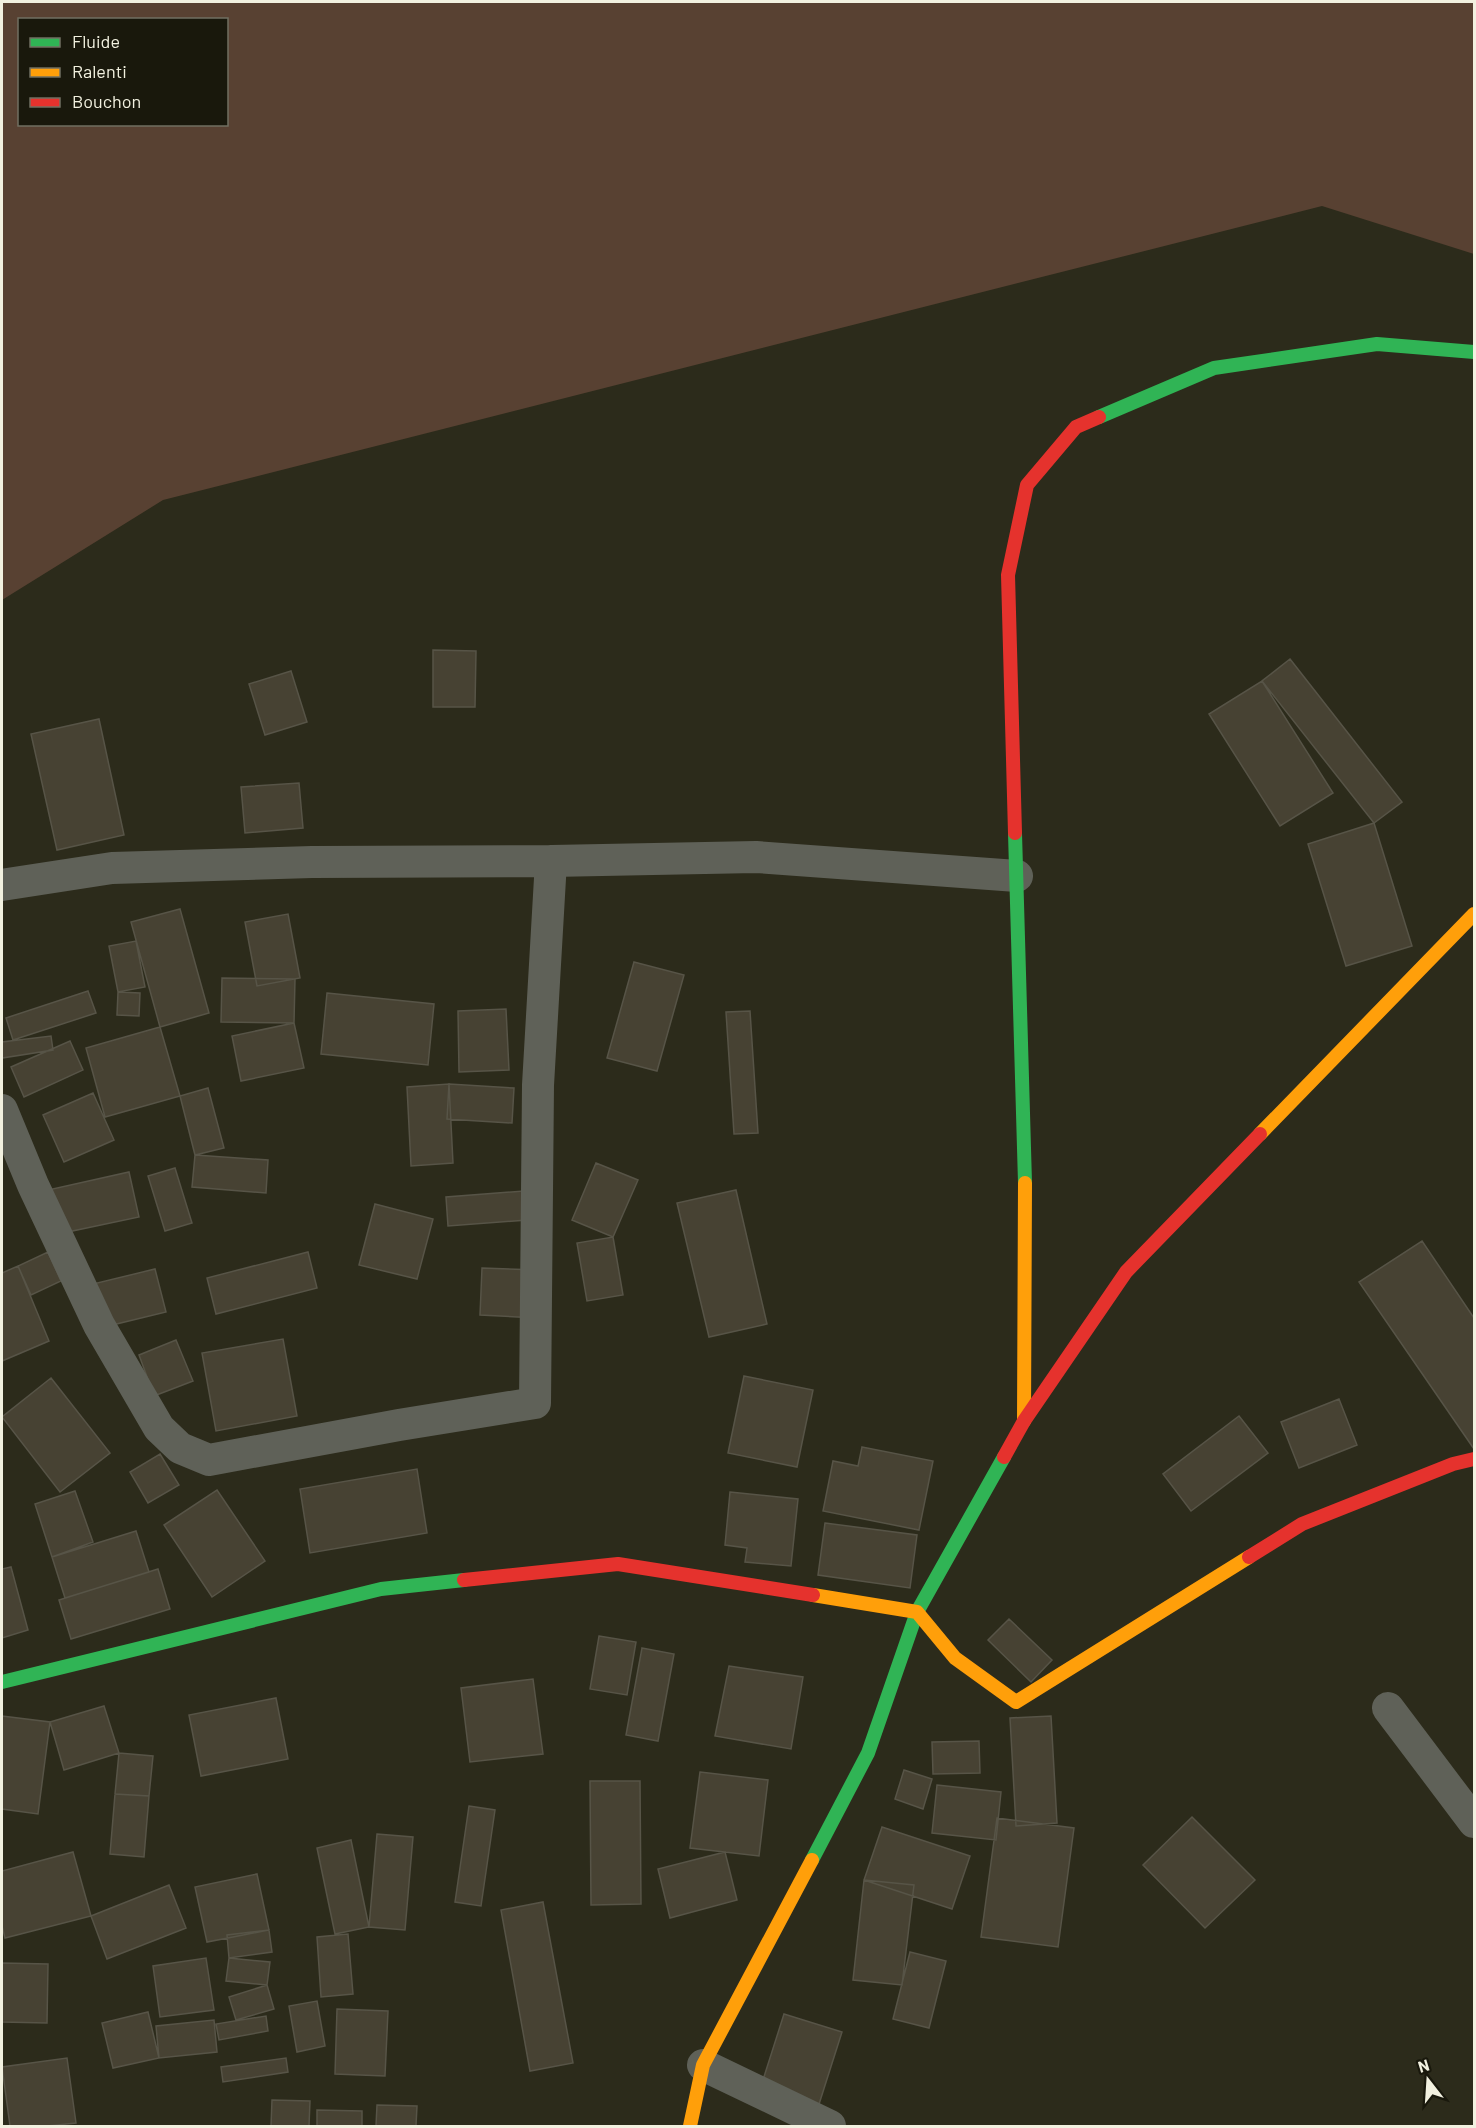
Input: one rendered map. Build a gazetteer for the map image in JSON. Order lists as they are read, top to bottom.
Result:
{
  "legend": ["Fluide", "Ralenti", "Bouchon"],
  "north": "top"
}
